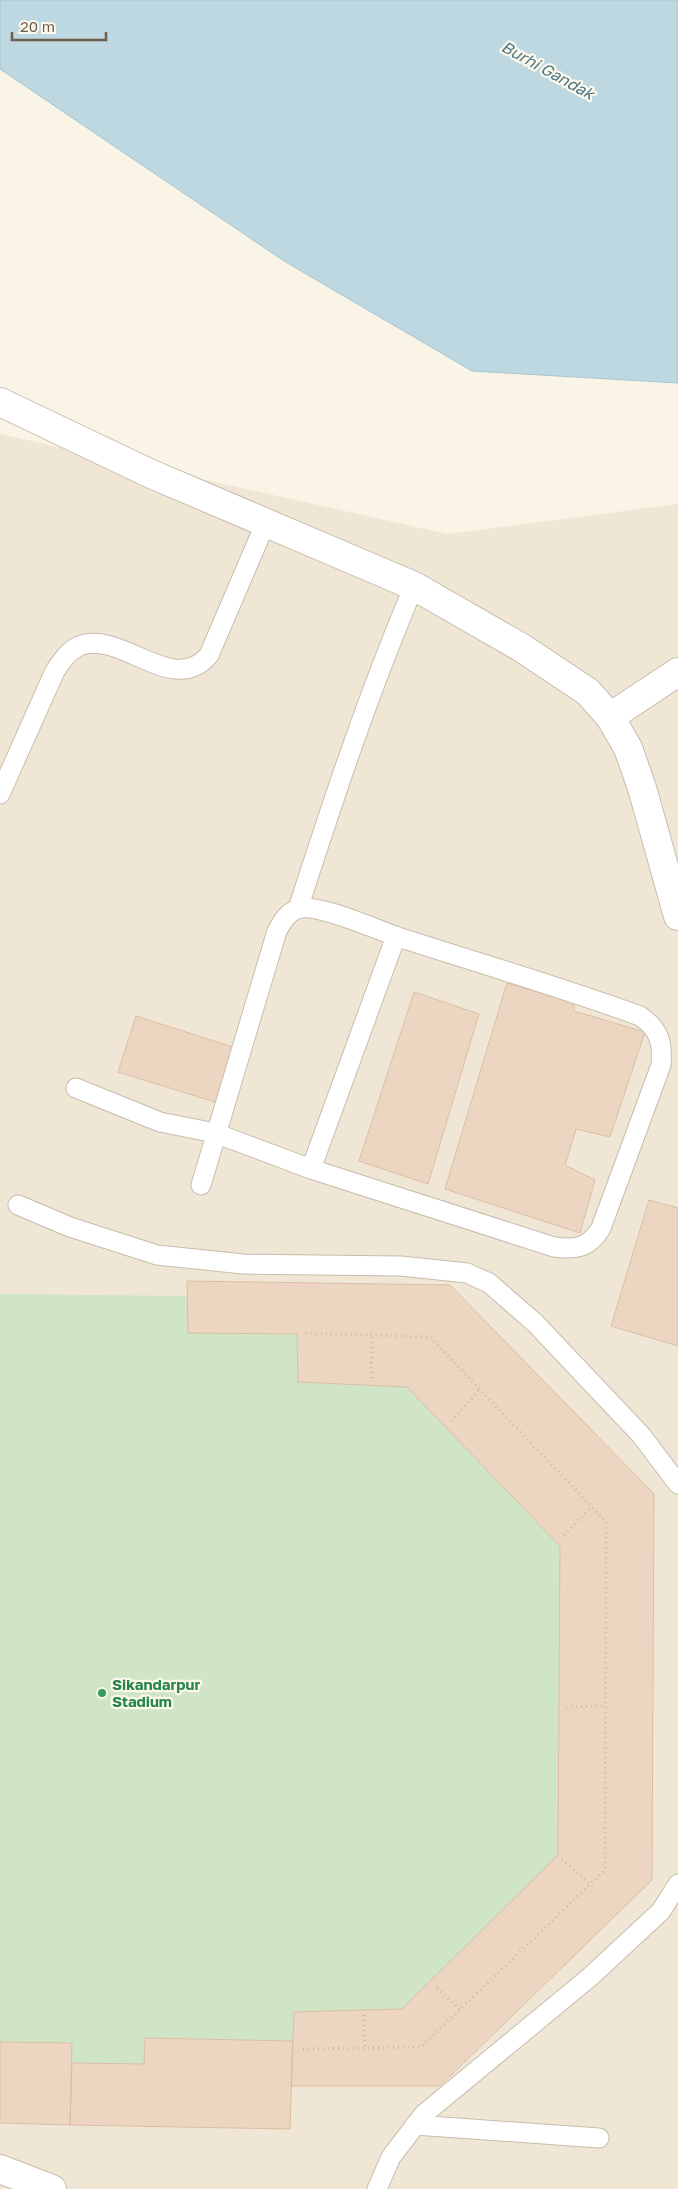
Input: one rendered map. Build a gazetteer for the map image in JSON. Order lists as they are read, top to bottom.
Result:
{
  "water": ["Burhi Gandak"],
  "places": ["Sikandarpur Stadium"],
  "scale_bar": "20 m"
}
